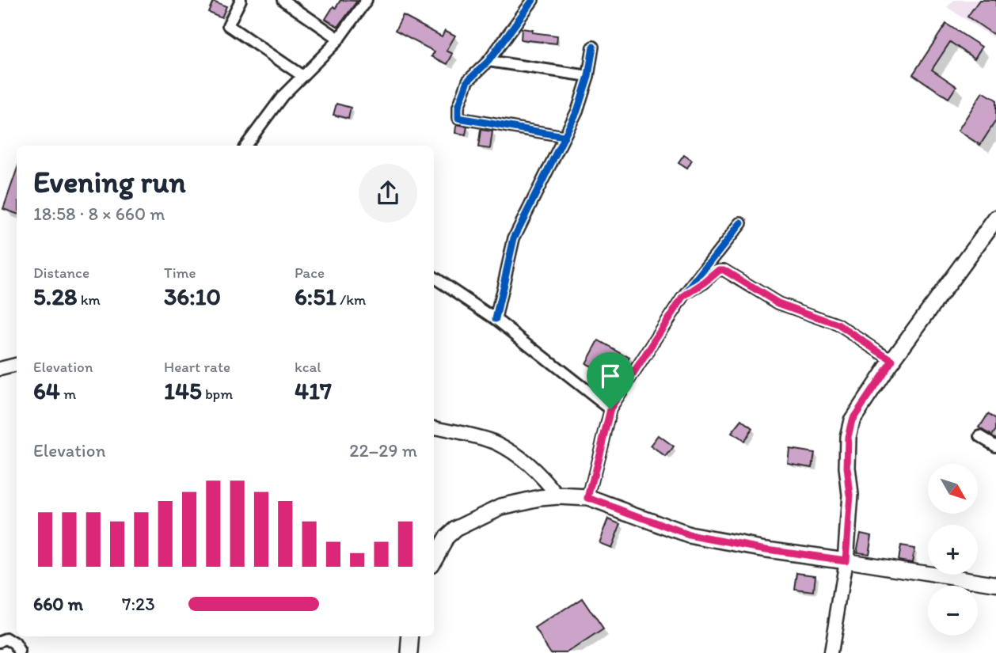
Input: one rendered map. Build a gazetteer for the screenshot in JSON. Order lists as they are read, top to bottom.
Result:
{
  "north": "bottom right",
  "page": {
    "heading": ["Evening run", "18:58 · 8 × 660 m"],
    "stats": [
      ["Distance", "5.28 km"],
      ["Time", "36:10"],
      ["Pace", "6:51 /km"],
      ["Elevation", "64 m"],
      ["Heart rate", "145 bpm"],
      ["kcal", "417"]
    ],
    "chart": ["Elevation", "22–29 m"],
    "map_buttons": ["+", "−"],
    "list": [
      {
        "name": "660 m",
        "note": "7:23"
      }
    ]
  }
}
